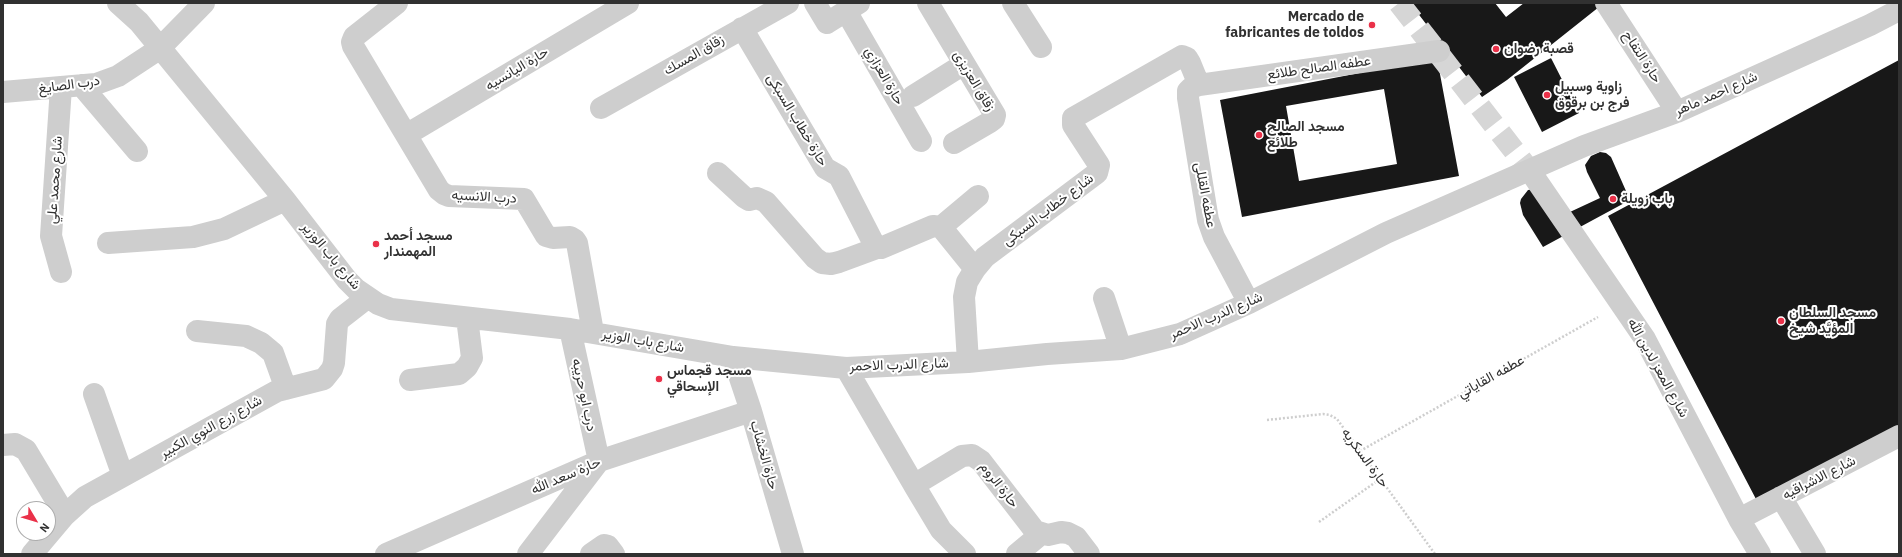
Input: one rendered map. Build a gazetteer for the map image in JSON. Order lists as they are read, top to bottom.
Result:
{
  "streets": {
    "street": [
      "زقاق المسك",
      "حارة التفاح",
      "عطفه الصالح طلائع",
      "حارة اليانسيه",
      "حارة العزازي",
      "زقاق العزيزى",
      "درب الصايغ",
      "شارع احمد ماهر",
      "حارة خطاب السبكى",
      "شارع محمد علي",
      "عطفه القللى",
      "درب الانسيه",
      "شارع خطاب السبكى",
      "شارع باب الوزير",
      "شارع الدرب الاحمر",
      "شارع المعز لدين الله",
      "درب ابو حريبه",
      "شارع زرع النوي الكبير",
      "حارة الخشاب",
      "حارة سعد الله",
      "شارع الاشراقيه",
      "حارة الروم"
    ],
    "path": ["عطفه القاياتي", "حارة السكريه"]
  },
  "crossings": [
    ["زقاق المسك", "حارة خطاب السبكى"],
    ["حارة التفاح", "شارع احمد ماهر"],
    ["عطفه الصالح طلائع", "عطفه القللى"],
    ["عطفه الصالح طلائع", "شارع خطاب السبكى"],
    ["حارة اليانسيه", "درب الانسيه"],
    ["درب الصايغ", "شارع محمد علي"],
    ["درب الصايغ", "شارع باب الوزير"],
    ["شارع احمد ماهر", "شارع الدرب الاحمر"],
    ["شارع احمد ماهر", "شارع المعز لدين الله"],
    ["عطفه القللى", "شارع خطاب السبكى"],
    ["عطفه القللى", "شارع الدرب الاحمر"],
    ["درب الانسيه", "شارع باب الوزير"],
    ["شارع خطاب السبكى", "شارع الدرب الاحمر"],
    ["شارع باب الوزير", "شارع الدرب الاحمر"],
    ["شارع باب الوزير", "درب ابو حريبه"],
    ["شارع باب الوزير", "شارع زرع النوي الكبير"],
    ["شارع باب الوزير", "حارة الخشاب"],
    ["شارع الدرب الاحمر", "شارع المعز لدين الله"],
    ["شارع الدرب الاحمر", "حارة الخشاب"],
    ["شارع المعز لدين الله", "عطفه القاياتي"],
    ["شارع المعز لدين الله", "شارع الاشراقيه"],
    ["عطفه القاياتي", "حارة السكريه"],
    ["درب ابو حريبه", "حارة سعد الله"],
    ["حارة الخشاب", "حارة سعد الله"]
  ],
  "places": [
    "Mercado de fabricantes de toldos",
    "قصبة رضوان",
    "زاوية وسبيل فرج بن برقوق",
    "مسجد الصالح طلائع",
    "باب زويلة",
    "مسجد أحمد المهمندار",
    "مسجد السلطان المؤيَّد شيخ",
    "مسجد قجماس الإسحاقي"
  ],
  "north": "bottom right"
}
